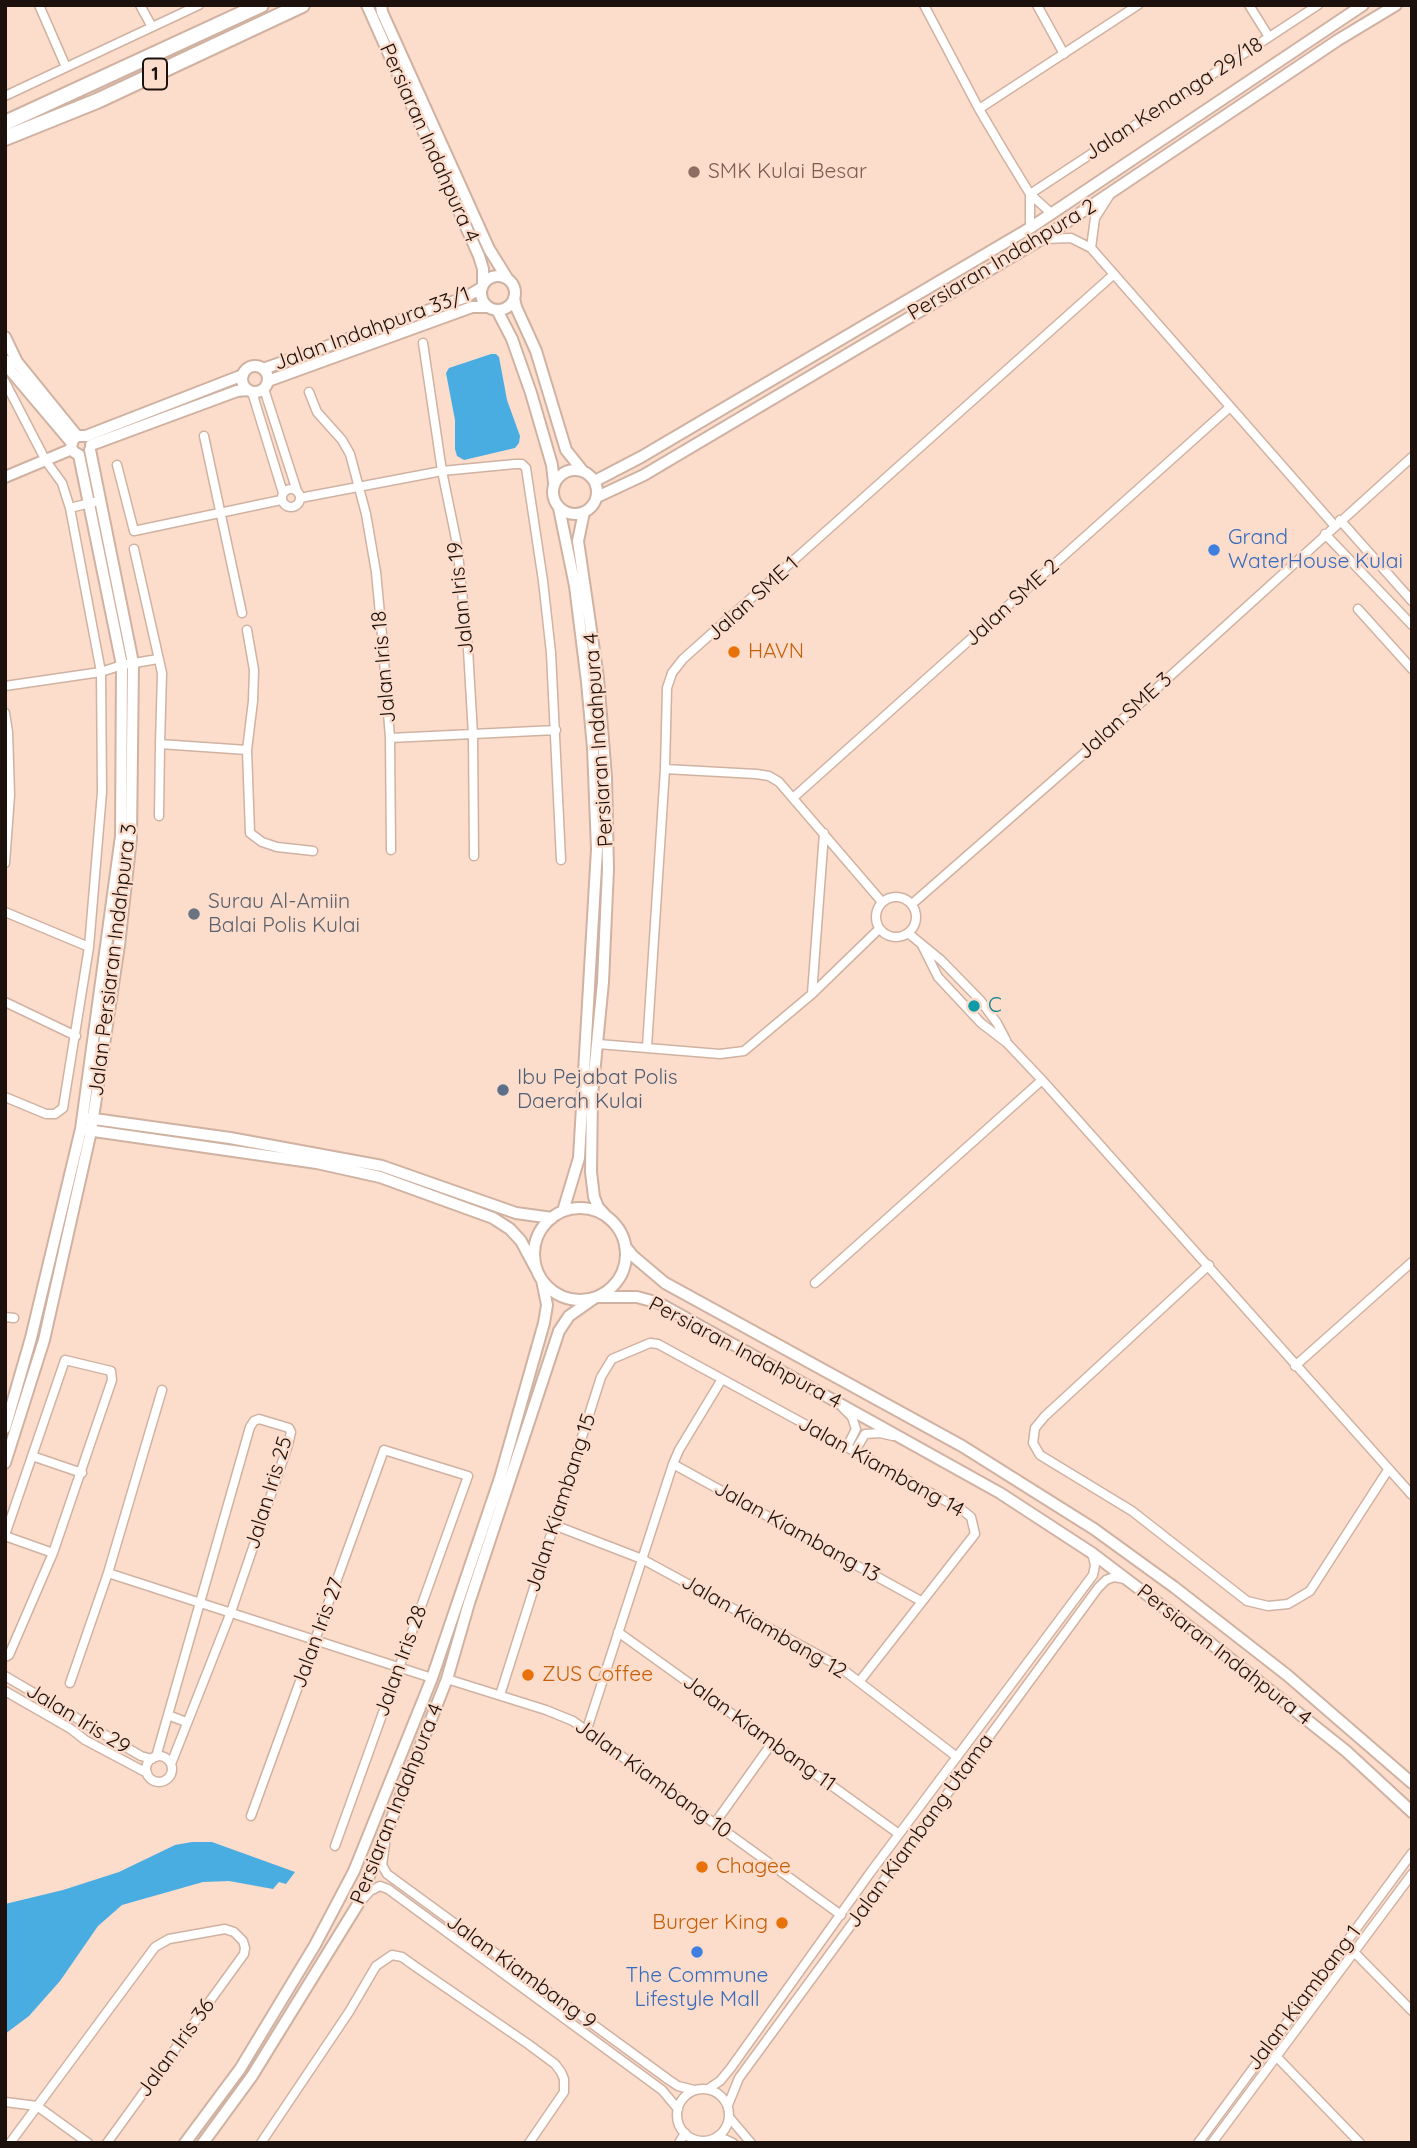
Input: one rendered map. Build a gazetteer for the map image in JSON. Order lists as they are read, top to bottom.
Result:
{
  "streets": {
    "highway": ["1"],
    "street": [
      "Jalan Kenanga 29/18",
      "Persiaran Indahpura 4",
      "Persiaran Indahpura 2",
      "Jalan Indahpura 33/1",
      "Jalan Iris 19",
      "Jalan SME 1",
      "Jalan SME 2",
      "Jalan Iris 18",
      "Jalan SME 3",
      "Jalan Persiaran Indahpura 3",
      "Jalan Kiambang 14",
      "Jalan Iris 25",
      "Jalan Kiambang 15",
      "Jalan Kiambang 13",
      "Jalan Kiambang 12",
      "Jalan Iris 27",
      "Jalan Iris 28",
      "Jalan Iris 29",
      "Jalan Kiambang 11",
      "Jalan Kiambang 10",
      "Jalan Kiambang Utama",
      "Jalan Kiambang 9",
      "Jalan Kiambang 1",
      "Jalan Iris 36"
    ]
  },
  "crossings": [
    ["Persiaran Indahpura 4", "Persiaran Indahpura 2"],
    ["Persiaran Indahpura 4", "Jalan Indahpura 33/1"],
    ["Persiaran Indahpura 4", "Jalan Kiambang 10"],
    ["Persiaran Indahpura 4", "Jalan Kiambang Utama"],
    ["Persiaran Indahpura 4", "Jalan Kiambang 9"],
    ["Jalan Kiambang 14", "Jalan Kiambang 15"],
    ["Jalan Kiambang 14", "Jalan Kiambang 13"],
    ["Jalan Kiambang 14", "Jalan Kiambang 12"],
    ["Jalan Iris 25", "Jalan Iris 29"],
    ["Jalan Kiambang 15", "Jalan Kiambang 12"],
    ["Jalan Kiambang 15", "Jalan Kiambang 10"],
    ["Jalan Kiambang 12", "Jalan Kiambang Utama"],
    ["Jalan Iris 27", "Jalan Iris 28"],
    ["Jalan Kiambang 11", "Jalan Kiambang Utama"],
    ["Jalan Kiambang 10", "Jalan Kiambang Utama"],
    ["Jalan Kiambang Utama", "Jalan Kiambang 9"]
  ],
  "places": [
    "SMK Kulai Besar",
    "Grand WaterHouse Kulai",
    "HAVN",
    "Surau Al-Amiin Balai Polis Kulai",
    "C",
    "Ibu Pejabat Polis Daerah Kulai",
    "ZUS Coffee",
    "Chagee",
    "Burger King",
    "The Commune Lifestyle Mall"
  ]
}
